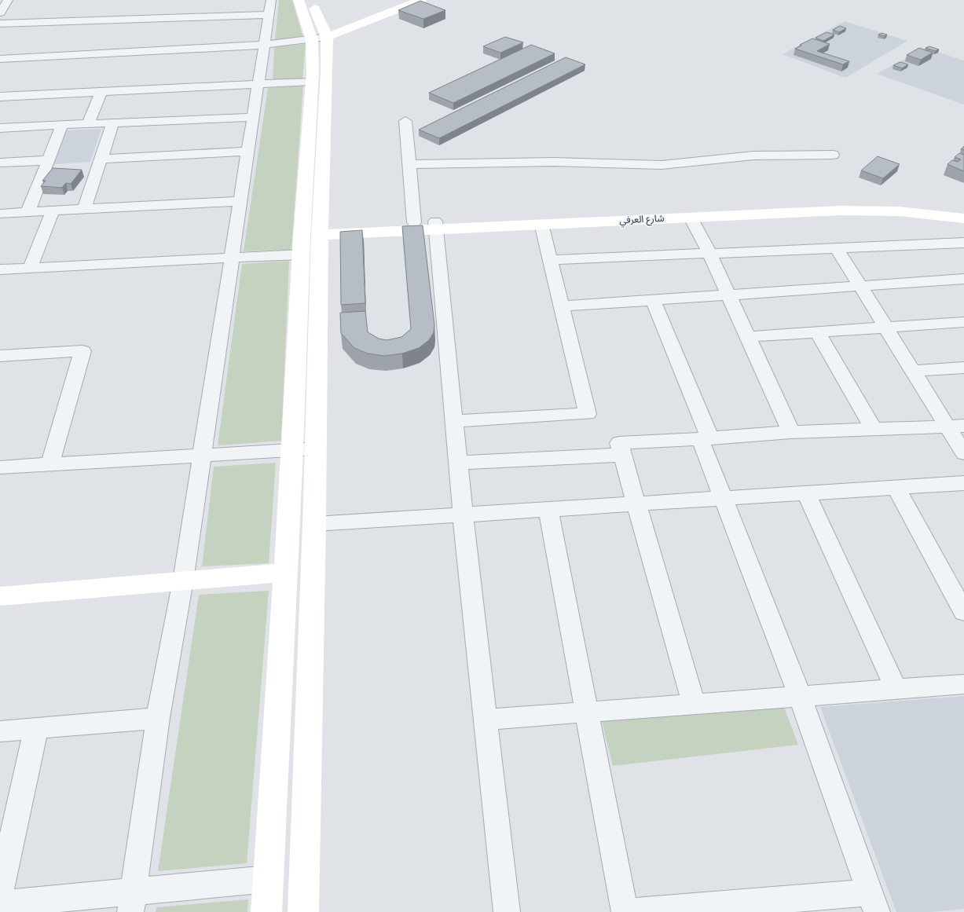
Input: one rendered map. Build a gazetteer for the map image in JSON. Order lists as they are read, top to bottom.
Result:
{
  "streets": {
    "main road": ["شارع العرفي"]
  }
}
